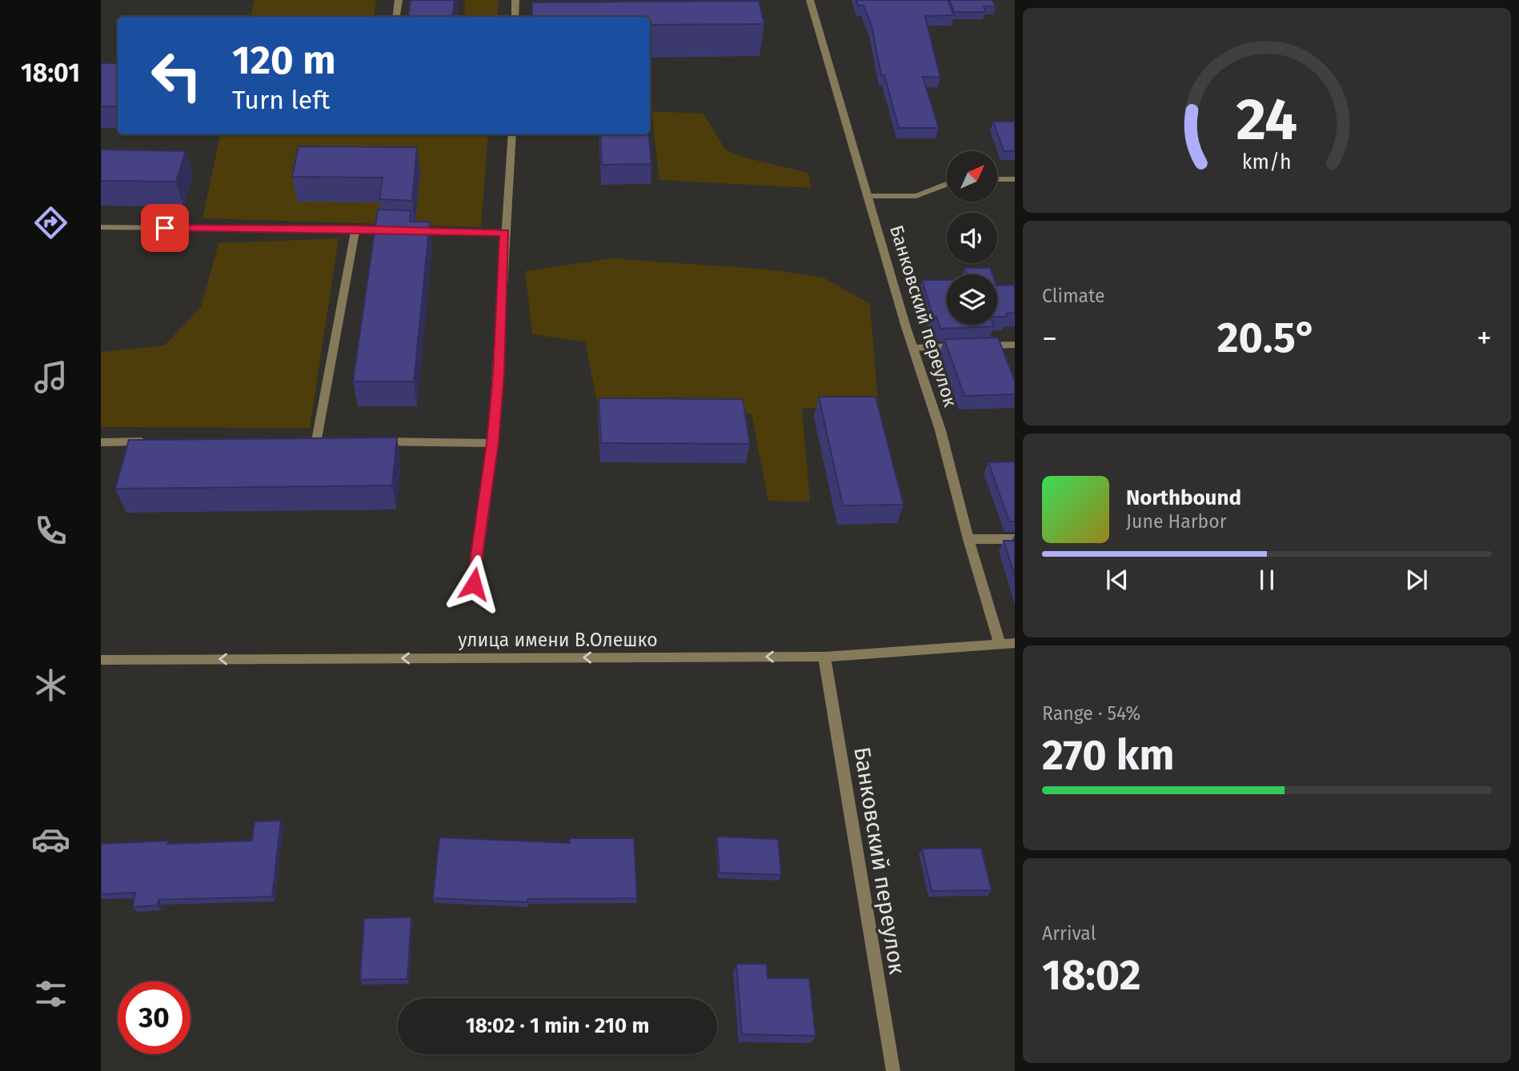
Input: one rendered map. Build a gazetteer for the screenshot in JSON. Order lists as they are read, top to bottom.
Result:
{
  "streets": {
    "street": ["Банковский переулок", "улица имени В.Олешко"]
  },
  "crossings": [
    ["Банковский переулок", "улица имени В.Олешко"]
  ],
  "one_way": ["улица имени В.Олешко"],
  "north": "top right",
  "page": {
    "tabs": "18:01",
    "turn": ["120 m", "Turn left"],
    "tile": [
      "Climate",
      ["Range · 54%", "270 km"],
      ["Arrival", "18:02"]
    ],
    "heat": ["−", "20.5°", "+"],
    "song": ["Northbound", "June Harbor"],
    "limit": "30",
    "trip": "18:02 · 1 min · 210 m",
    "gauge": ["24", "km/h"]
  }
}
